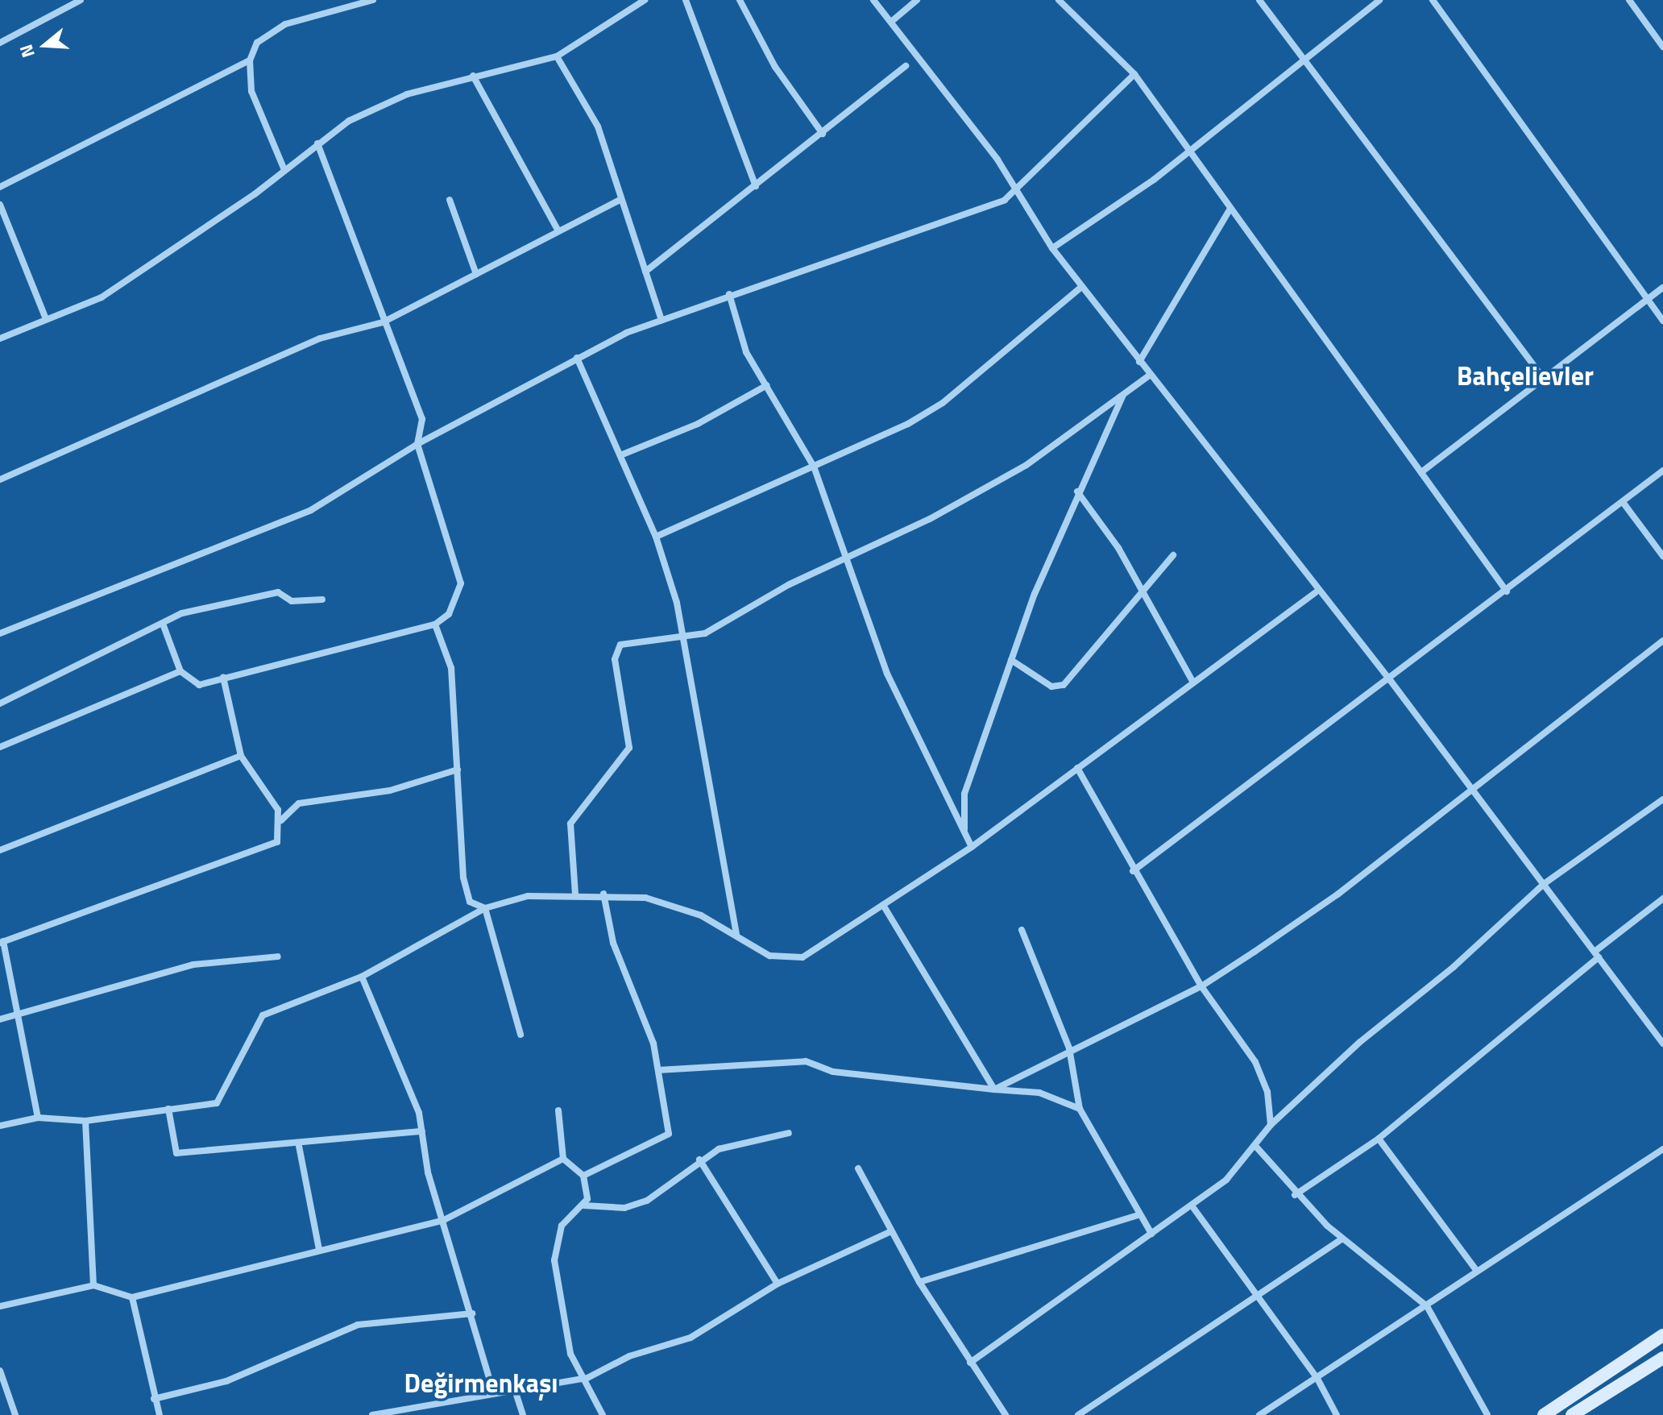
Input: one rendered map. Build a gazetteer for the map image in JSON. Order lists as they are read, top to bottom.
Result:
{
  "districts": ["Bahçelievler", "Değirmenkaşı"],
  "north": "left"
}
